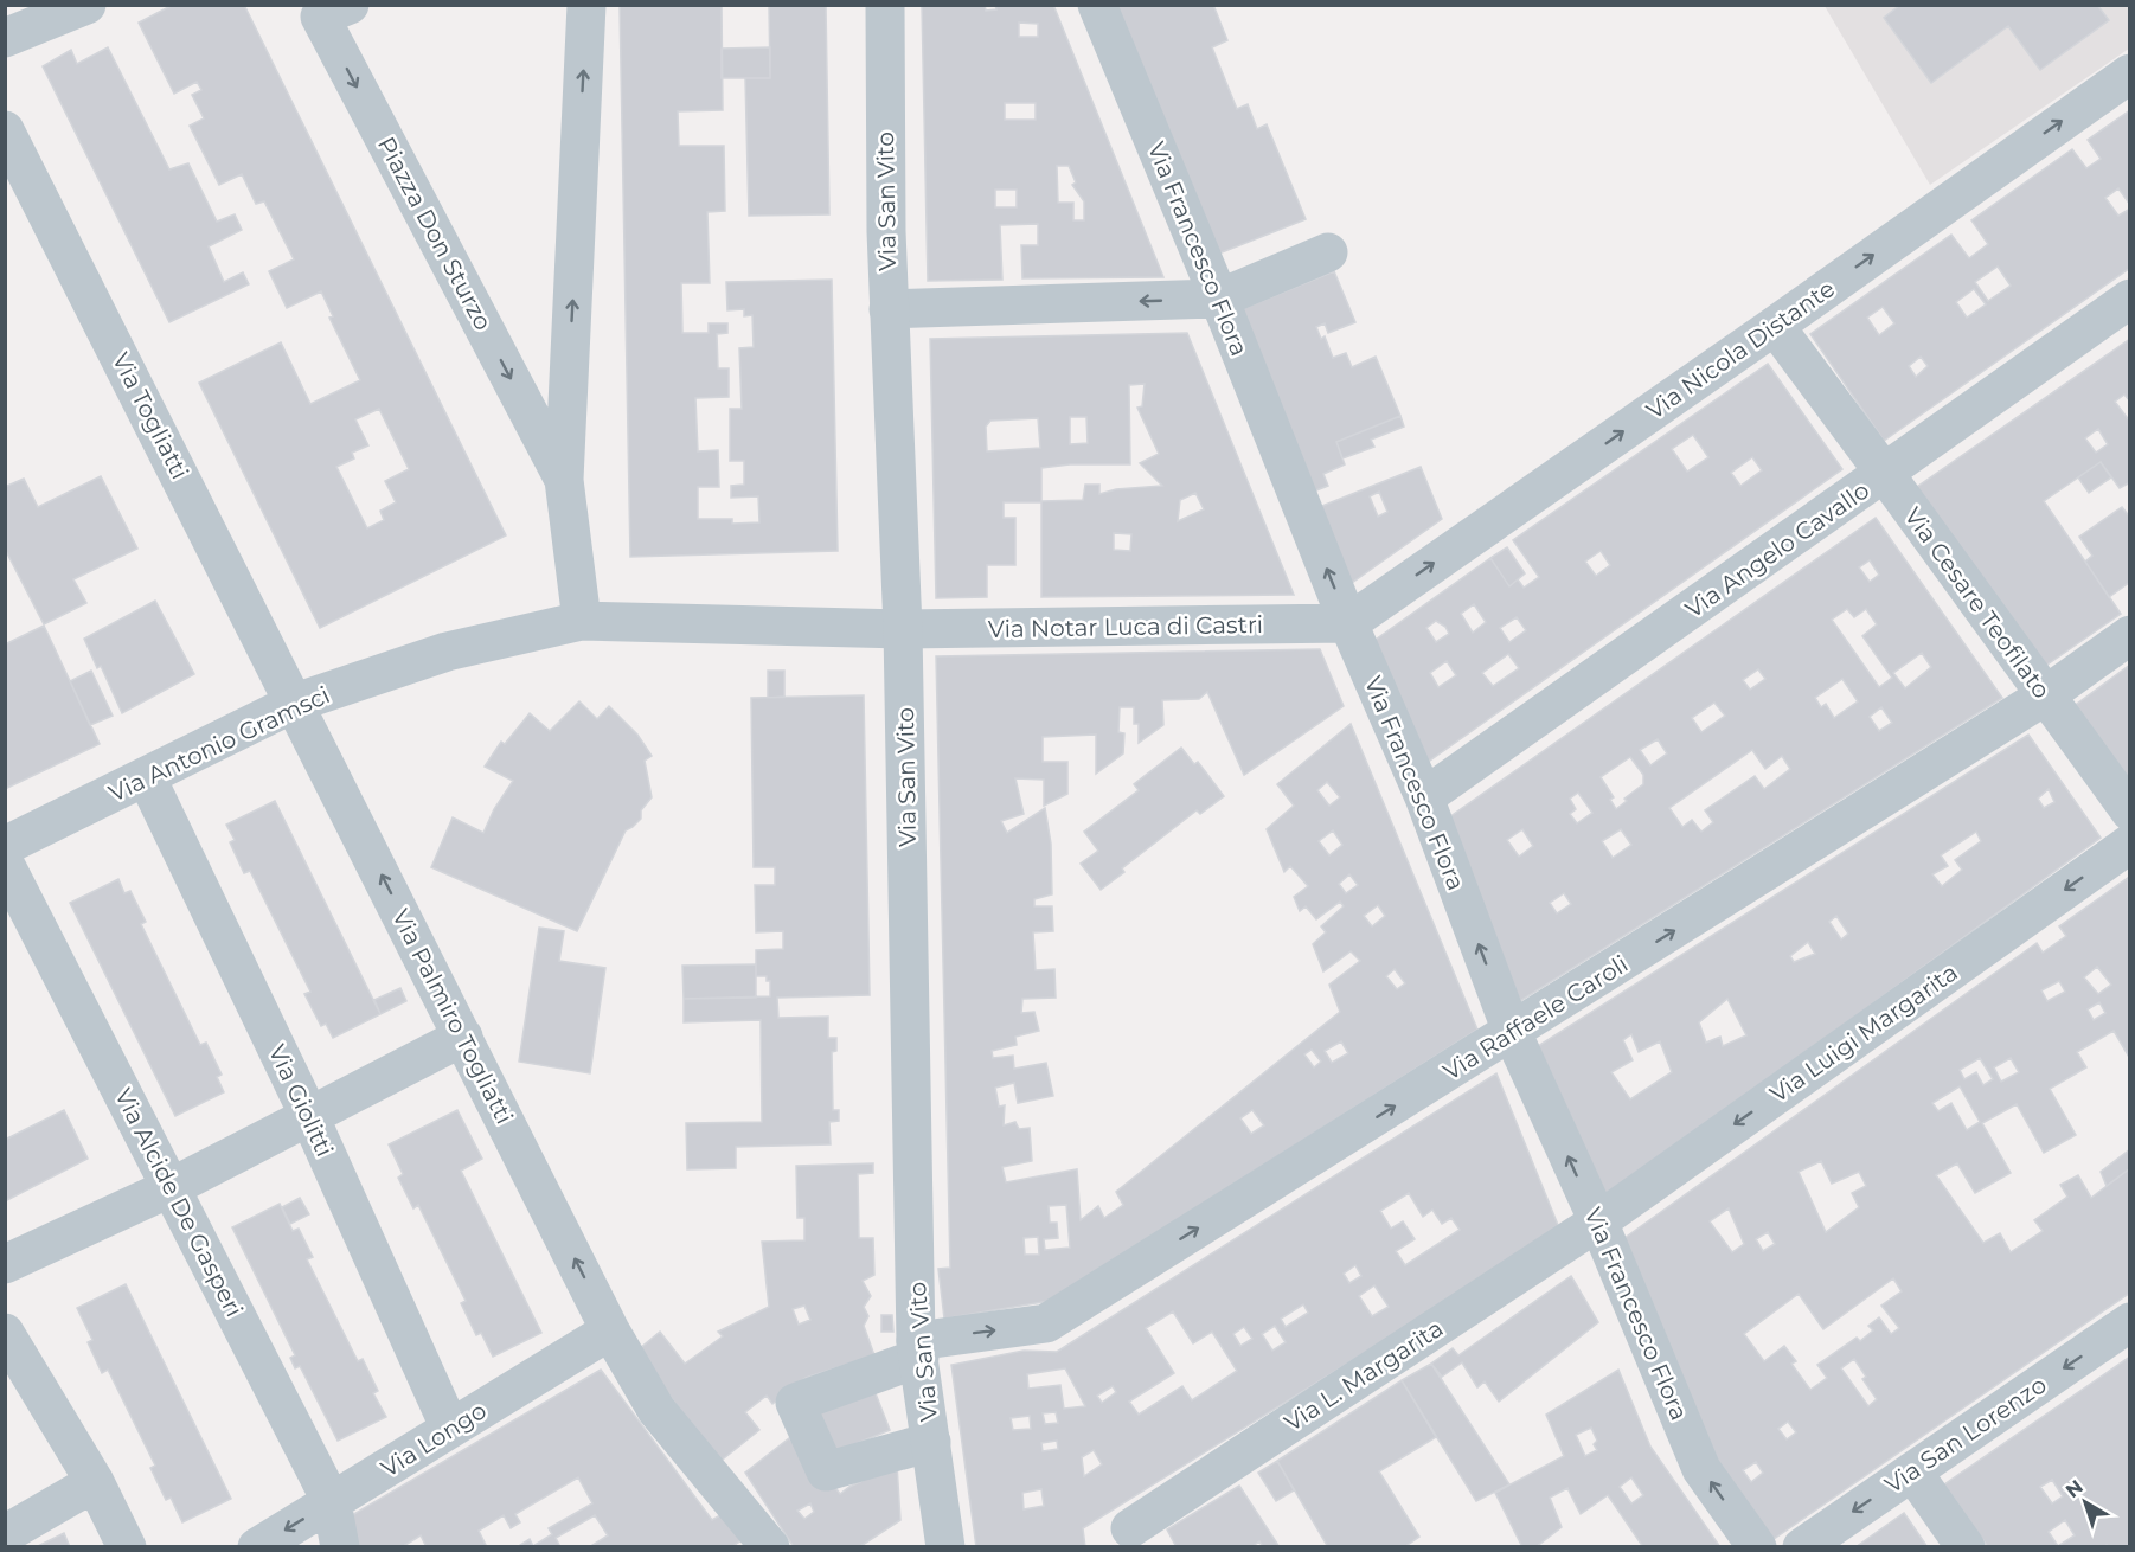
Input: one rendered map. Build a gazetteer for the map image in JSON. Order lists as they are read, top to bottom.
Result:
{
  "streets": {
    "street": [
      "Via San Vito",
      "Piazza Don Sturzo",
      "Via Francesco Flora",
      "Via Nicola Distante",
      "Via Togliatti",
      "Via Angelo Cavallo",
      "Via Cesare Teofilato",
      "Via Notar Luca di Castri",
      "Via Antonio Gramsci",
      "Via Palmiro Togliatti",
      "Via Raffaele Caroli",
      "Via Luigi Margarita",
      "Via Giolitti",
      "Via Alcide De Gasperi",
      "Via L. Margarita",
      "Via San Lorenzo",
      "Via Longo"
    ]
  },
  "crossings": [
    ["Via San Vito", "Via Notar Luca di Castri"],
    ["Via San Vito", "Via Antonio Gramsci"],
    ["Via San Vito", "Via Raffaele Caroli"],
    ["Piazza Don Sturzo", "Via Antonio Gramsci"],
    ["Via Francesco Flora", "Via Nicola Distante"],
    ["Via Francesco Flora", "Via Angelo Cavallo"],
    ["Via Francesco Flora", "Via Notar Luca di Castri"],
    ["Via Francesco Flora", "Via Raffaele Caroli"],
    ["Via Francesco Flora", "Via Luigi Margarita"],
    ["Via Francesco Flora", "Via L. Margarita"],
    ["Via Nicola Distante", "Via Cesare Teofilato"],
    ["Via Nicola Distante", "Via Notar Luca di Castri"],
    ["Via Togliatti", "Via Antonio Gramsci"],
    ["Via Togliatti", "Via Palmiro Togliatti"],
    ["Via Angelo Cavallo", "Via Cesare Teofilato"],
    ["Via Cesare Teofilato", "Via Raffaele Caroli"],
    ["Via Notar Luca di Castri", "Via Antonio Gramsci"],
    ["Via Antonio Gramsci", "Via Palmiro Togliatti"],
    ["Via Antonio Gramsci", "Via Giolitti"],
    ["Via Palmiro Togliatti", "Via Longo"],
    ["Via Luigi Margarita", "Via L. Margarita"],
    ["Via Giolitti", "Via Longo"],
    ["Via Alcide De Gasperi", "Via Longo"]
  ],
  "one_way": [
    "Via Francesco Flora",
    "Via Nicola Distante",
    "Via Palmiro Togliatti",
    "Via Raffaele Caroli",
    "Via Luigi Margarita",
    "Via San Lorenzo"
  ],
  "north": "top left"
}
